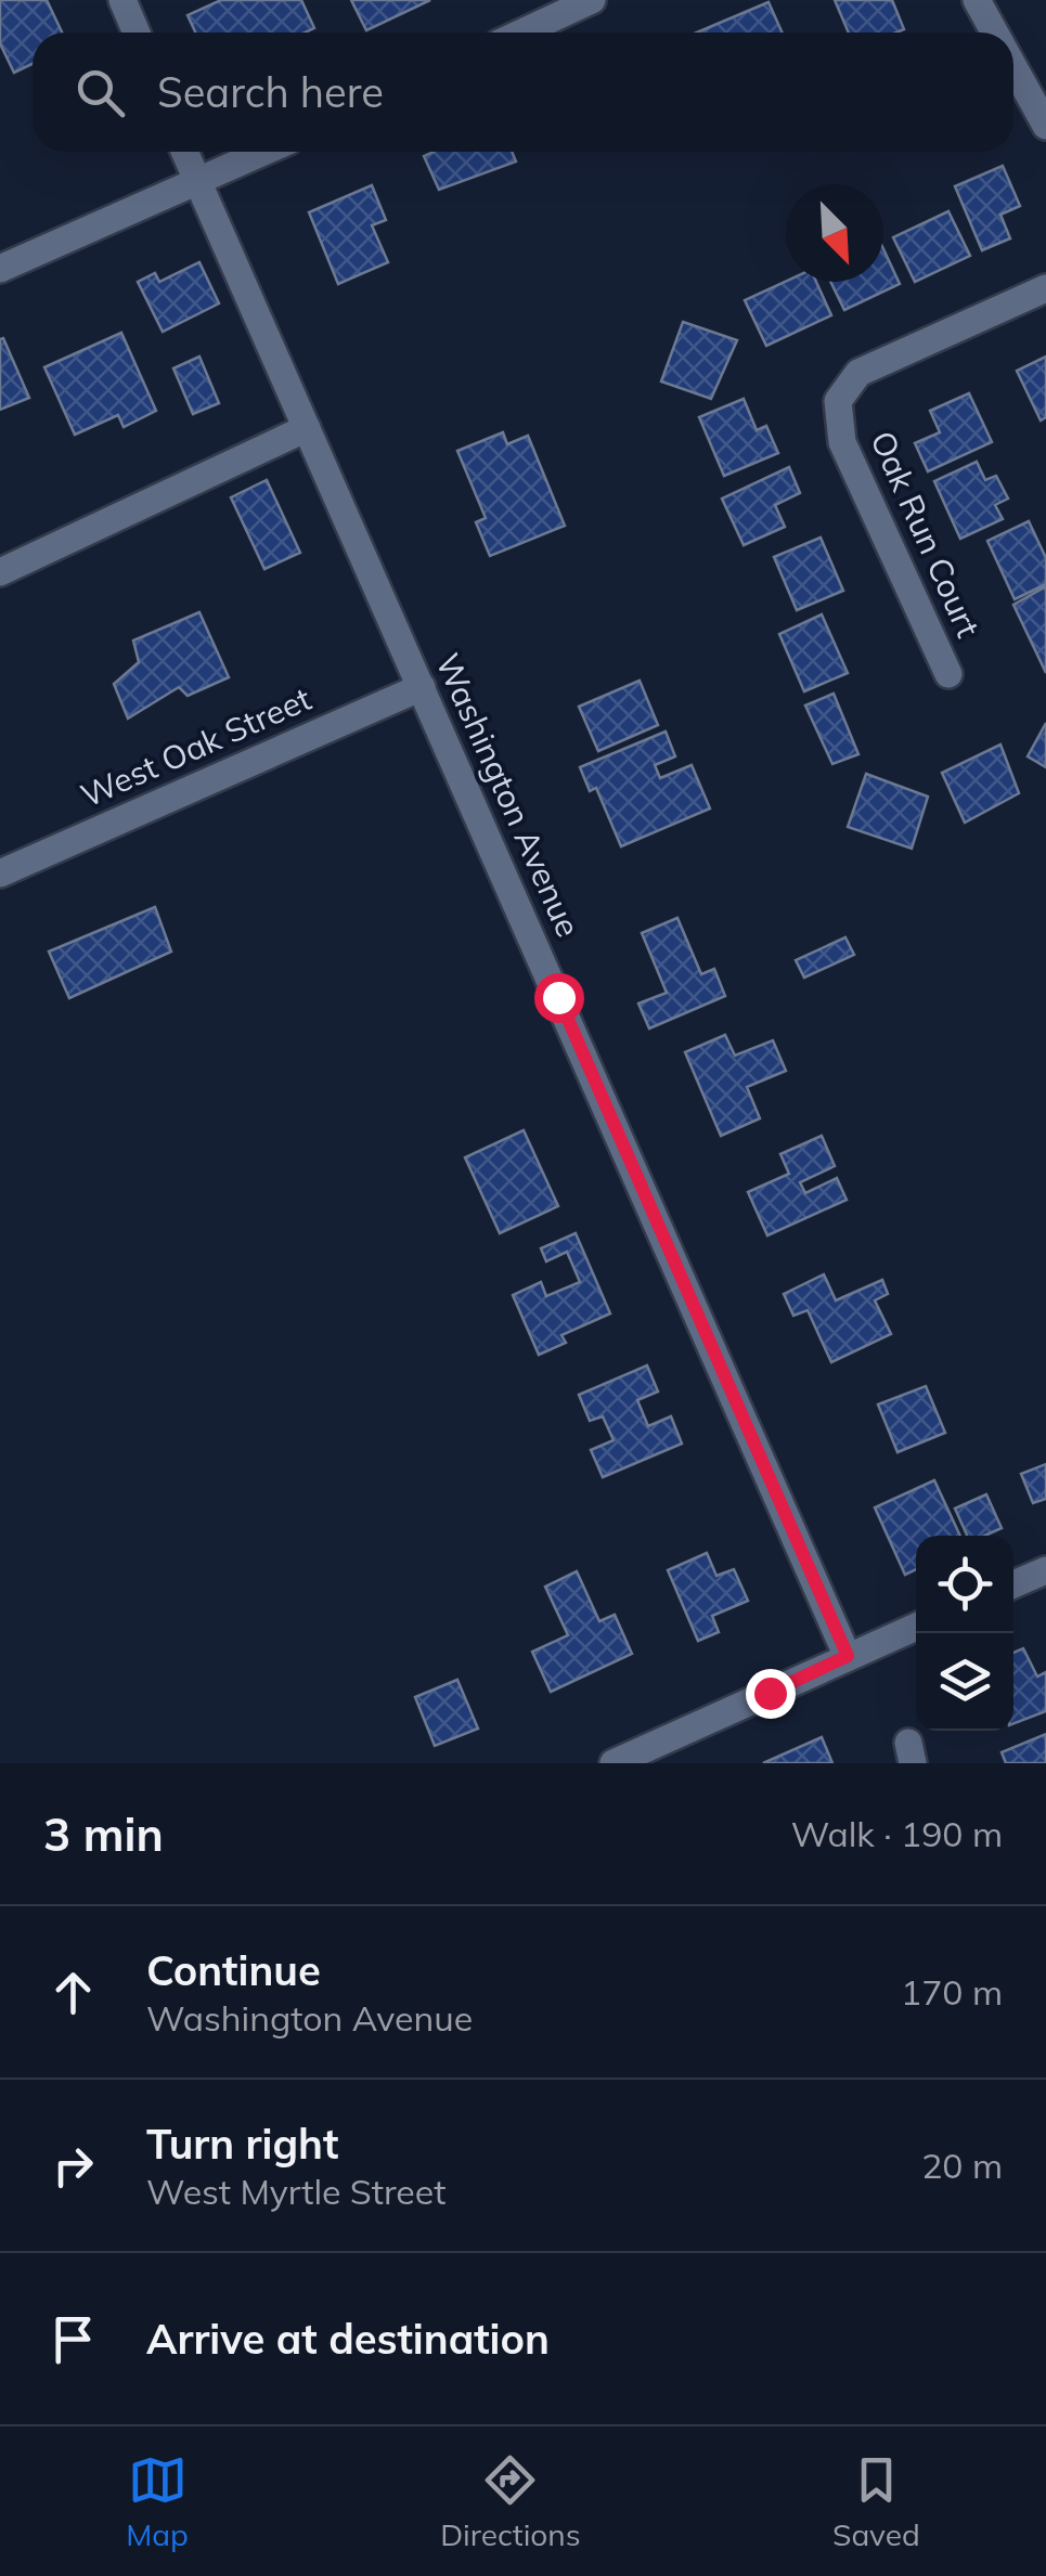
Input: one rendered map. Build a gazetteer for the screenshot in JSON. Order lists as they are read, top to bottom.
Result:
{
  "streets": {
    "street": ["Oak Run Court", "West Oak Street", "Washington Avenue"]
  },
  "crossings": [
    ["West Oak Street", "Washington Avenue"]
  ],
  "north": "bottom right",
  "page": {
    "search": "Search here",
    "heading": ["3 min", "Walk · 190 m"],
    "list": [
      ["Continue", "Washington Avenue", "170 m"],
      ["Turn right", "West Myrtle Street", "20 m"],
      "Arrive at destination"
    ],
    "nav": ["Map", "Directions", "Saved"]
  }
}
